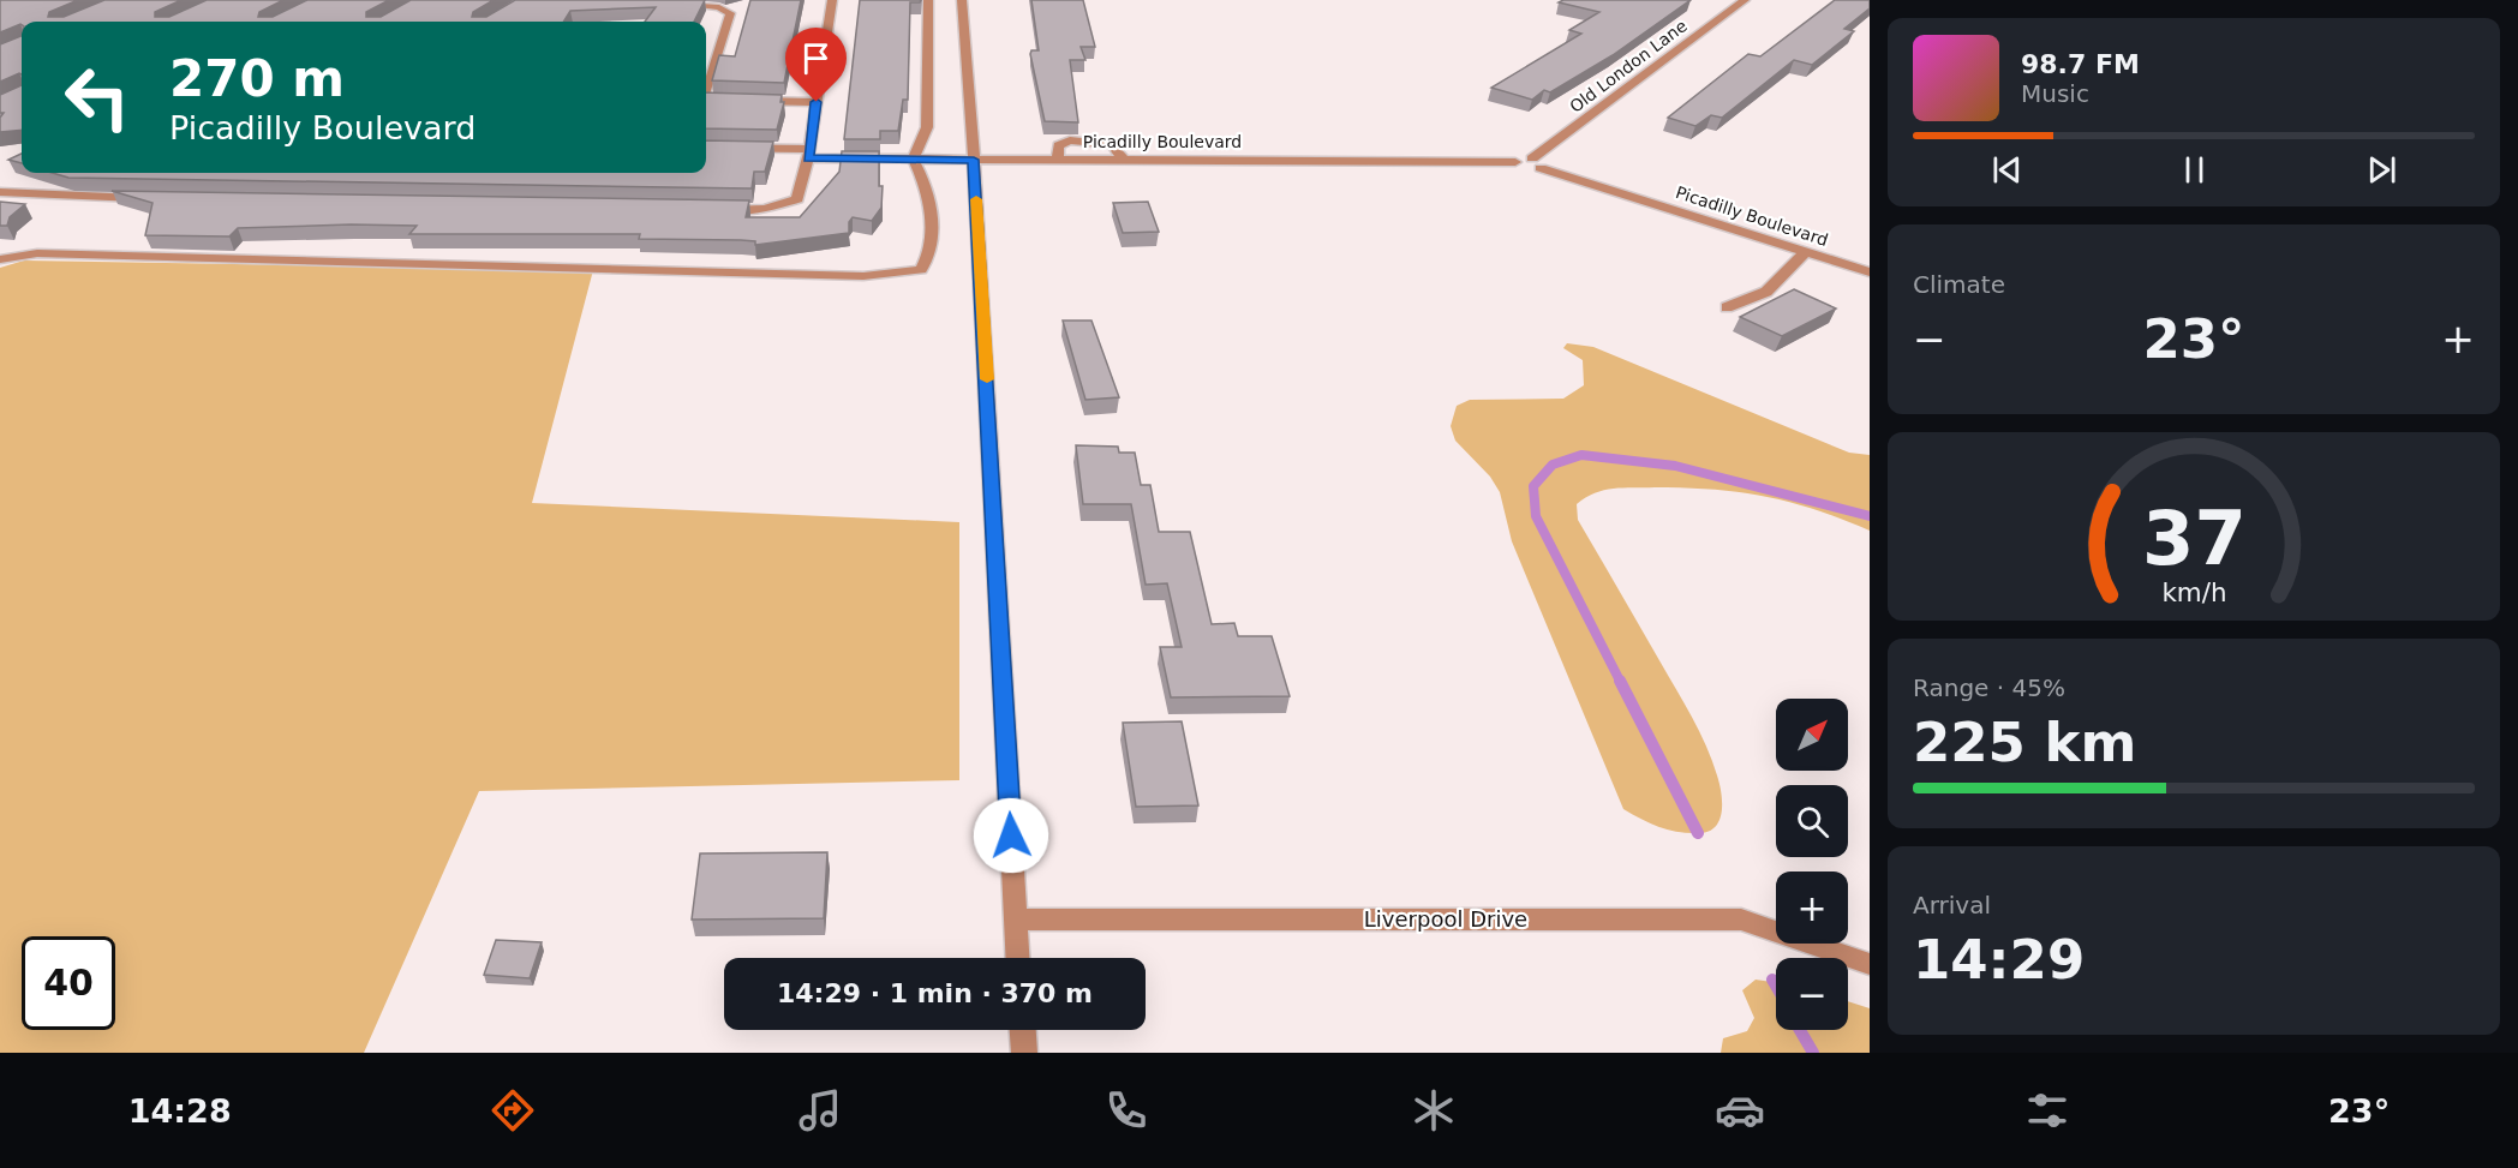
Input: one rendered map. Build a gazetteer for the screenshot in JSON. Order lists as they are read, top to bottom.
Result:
{
  "streets": {
    "street": ["Old London Lane", "Picadilly Boulevard", "Liverpool Drive"]
  },
  "crossings": [
    ["Old London Lane", "Picadilly Boulevard"]
  ],
  "north": "top right",
  "page": {
    "turn": ["270 m", "Picadilly Boulevard"],
    "song": ["98.7 FM", "Music"],
    "tile": [
      "Climate",
      ["Range · 45%", "225 km"],
      ["Arrival", "14:29"]
    ],
    "heat": ["−", "23°", "+"],
    "map_buttons": ["+", "−"],
    "limit": "40",
    "trip": "14:29 · 1 min · 370 m",
    "tabs": ["14:28", "23°"],
    "gauge": ["37", "km/h"]
  }
}
